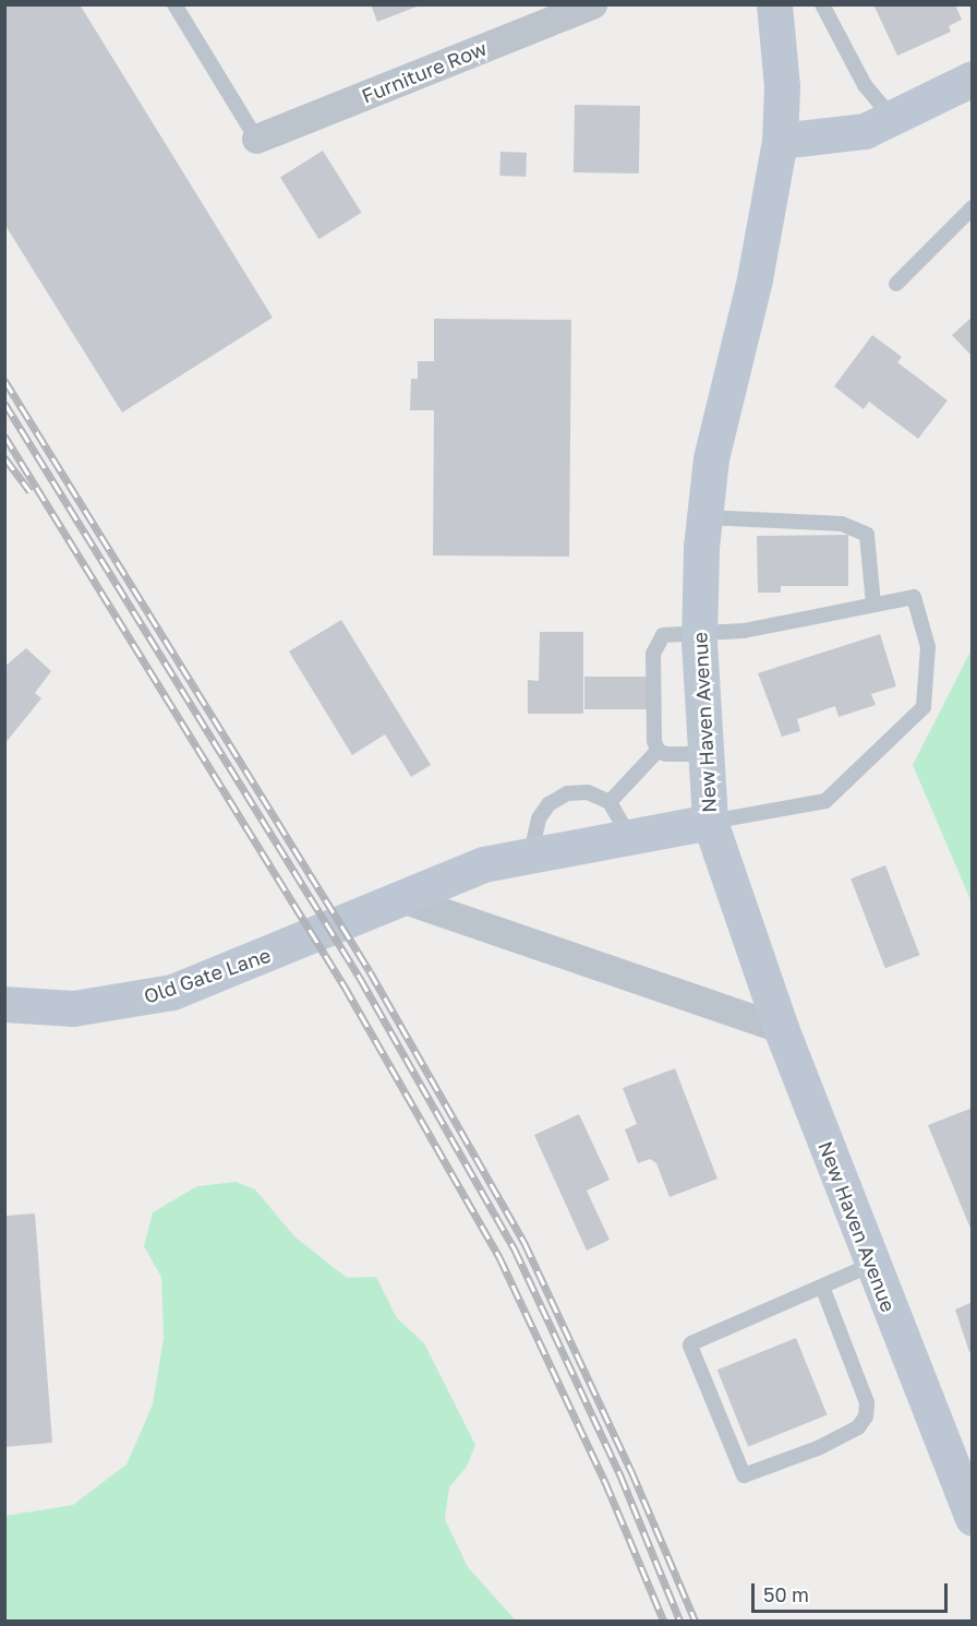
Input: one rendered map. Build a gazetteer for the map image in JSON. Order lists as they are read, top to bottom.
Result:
{
  "streets": {
    "main road": ["New Haven Avenue", "Old Gate Lane"],
    "street": ["Furniture Row"]
  },
  "crossings": [
    ["New Haven Avenue", "Old Gate Lane"]
  ],
  "scale_bar": "50 m"
}
